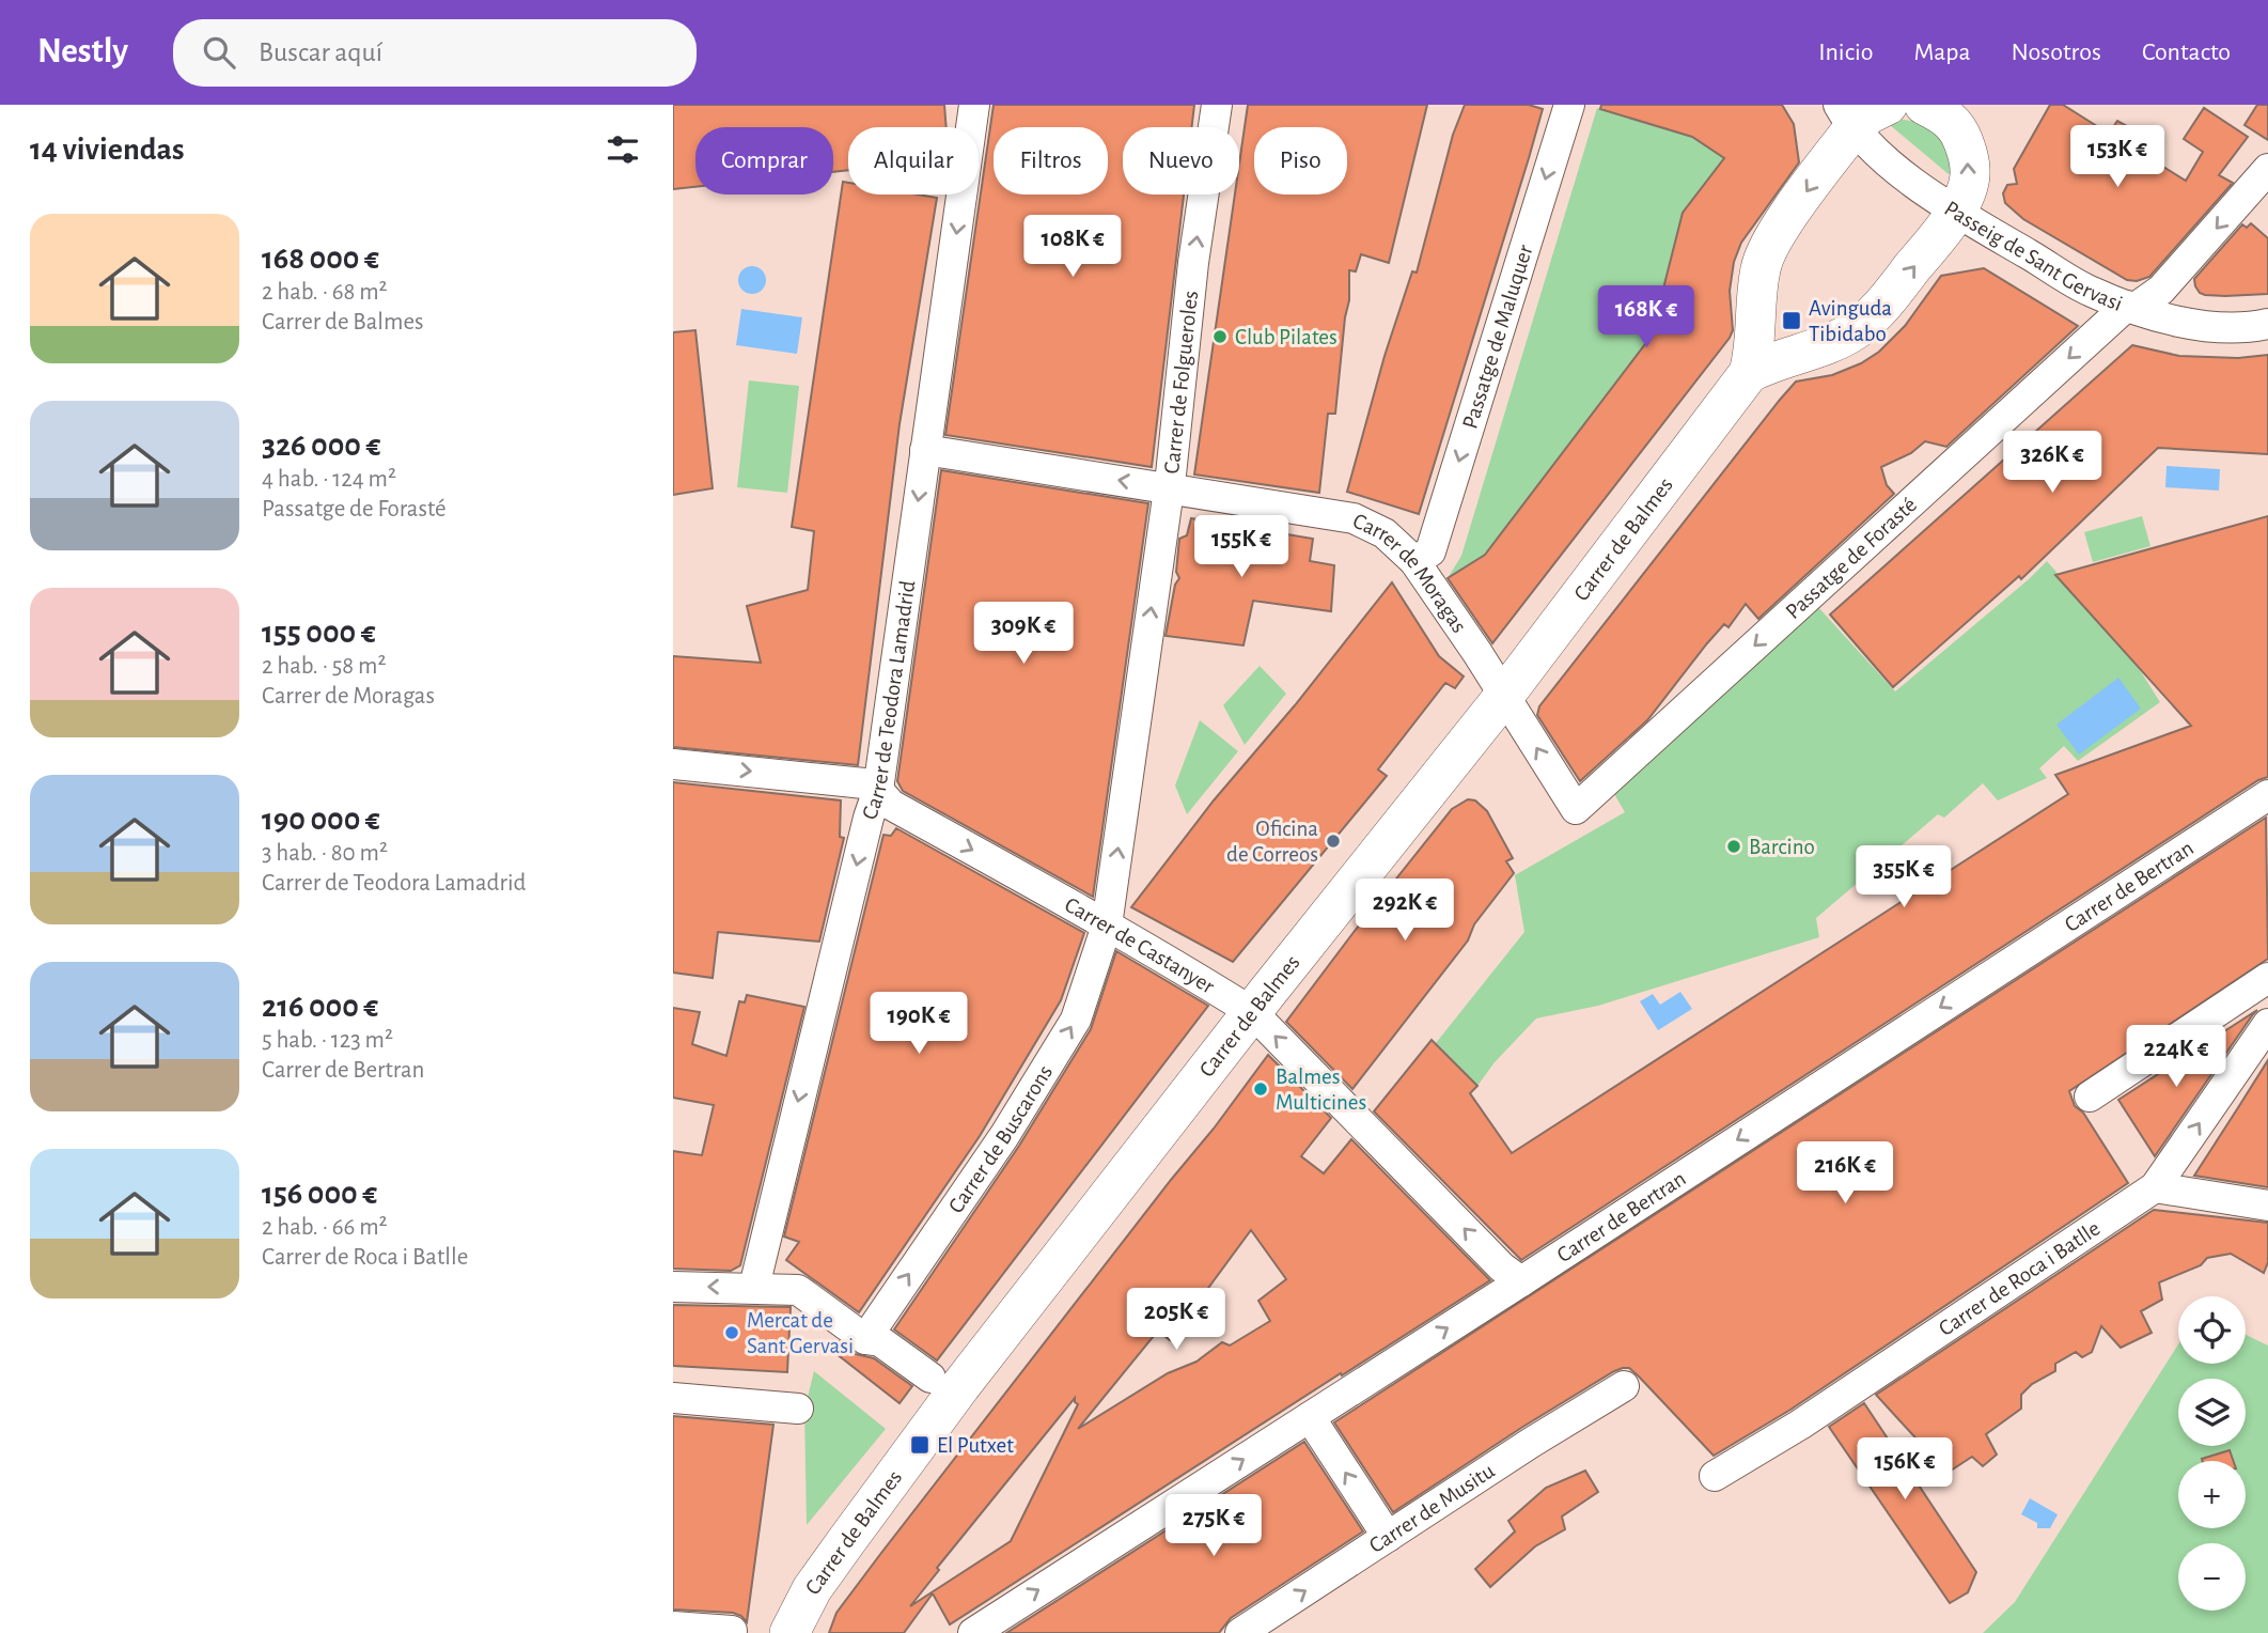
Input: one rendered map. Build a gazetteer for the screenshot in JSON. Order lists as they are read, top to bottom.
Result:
{
  "streets": {
    "main road": ["Carrer de Balmes"],
    "street": [
      "Passeig de Sant Gervasi",
      "Passatge de Maluquer",
      "Carrer de Folgueroles",
      "Passatge de Forasté",
      "Carrer de Moragas",
      "Carrer de Teodora Lamadrid",
      "Carrer de Bertran",
      "Carrer de Castanyer",
      "Carrer de Buscarons",
      "Carrer de Roca i Batlle",
      "Carrer de Musitu"
    ]
  },
  "crossings": [
    ["Passeig de Sant Gervasi", "Passatge de Forasté"],
    ["Passatge de Maluquer", "Carrer de Moragas"],
    ["Carrer de Folgueroles", "Carrer de Moragas"],
    ["Carrer de Folgueroles", "Carrer de Castanyer"],
    ["Carrer de Folgueroles", "Carrer de Buscarons"],
    ["Carrer de Balmes", "Carrer de Moragas"],
    ["Carrer de Balmes", "Carrer de Castanyer"],
    ["Passatge de Forasté", "Carrer de Moragas"],
    ["Carrer de Moragas", "Carrer de Teodora Lamadrid"],
    ["Carrer de Teodora Lamadrid", "Carrer de Castanyer"],
    ["Carrer de Bertran", "Carrer de Castanyer"],
    ["Carrer de Castanyer", "Carrer de Buscarons"]
  ],
  "one_way": [
    "Passatge de Maluquer",
    "Carrer de Folgueroles",
    "Passatge de Forasté",
    "Carrer de Moragas",
    "Carrer de Teodora Lamadrid",
    "Carrer de Buscarons",
    "Carrer de Musitu"
  ],
  "places": {
    "transit": ["Avinguda Tibidabo", "El Putxet"],
    "other": [
      "Club Pilates",
      "Oficina de Correos",
      "Barcino",
      "Balmes Multicines",
      "Mercat de Sant Gervasi"
    ]
  },
  "page": {
    "header": "Nestly",
    "search": "Buscar aquí",
    "nav": [
      "Inicio",
      "Mapa",
      "Nosotros",
      "Contacto"
    ],
    "heading": "14 viviendas",
    "price": [
      "153K €",
      "108K €",
      "168K €",
      "326K €",
      "155K €",
      "309K €",
      "355K €",
      "292K €",
      "190K €",
      "224K €",
      "216K €",
      "205K €",
      "156K €",
      "275K €"
    ],
    "chip": [
      "Comprar",
      "Alquilar",
      "Filtros",
      "Nuevo",
      "Piso"
    ],
    "list": [
      {
        "name": "168 000 €",
        "note": "2 hab. · 68 m² · Carrer de Balmes"
      },
      {
        "name": "326 000 €",
        "note": "4 hab. · 124 m² · Passatge de Forasté"
      },
      {
        "name": "155 000 €",
        "note": "2 hab. · 58 m² · Carrer de Moragas"
      },
      {
        "name": "190 000 €",
        "note": "3 hab. · 80 m² · Carrer de Teodora Lamadrid"
      },
      {
        "name": "216 000 €",
        "note": "5 hab. · 123 m² · Carrer de Bertran"
      },
      {
        "name": "156 000 €",
        "note": "2 hab. · 66 m² · Carrer de Roca i Batlle"
      }
    ],
    "map_buttons": ["+", "−"]
  }
}
